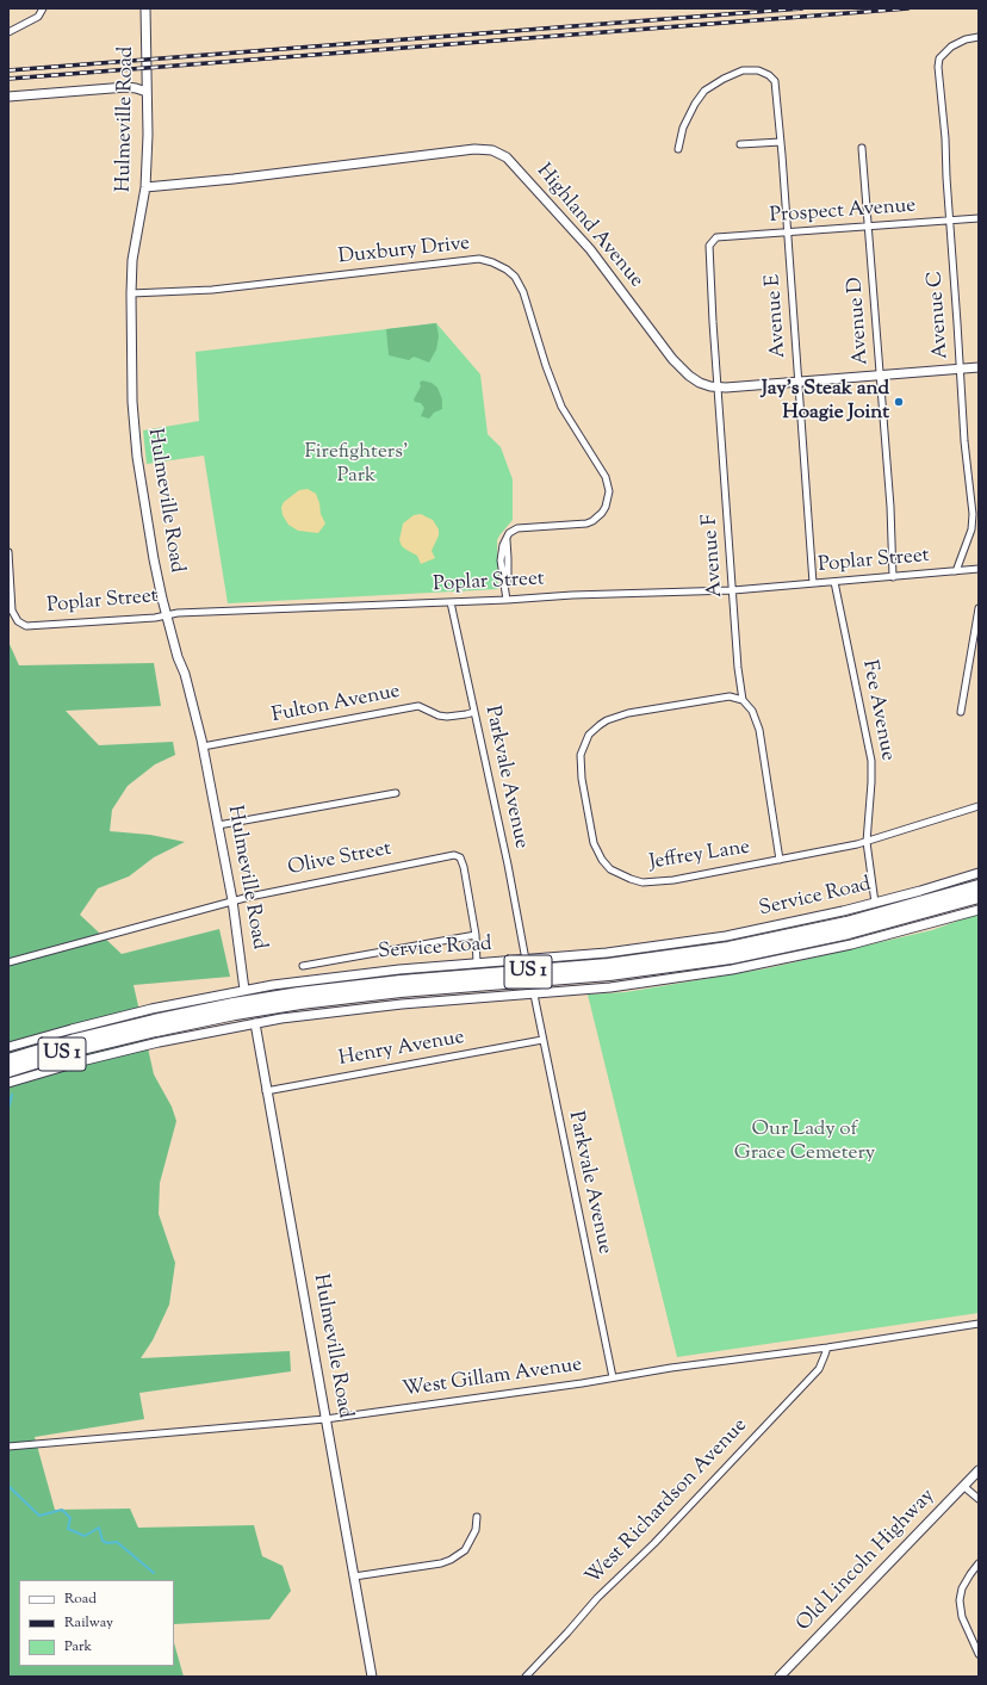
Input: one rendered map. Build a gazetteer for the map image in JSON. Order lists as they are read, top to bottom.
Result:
{
  "streets": {
    "highway": ["US 1"],
    "street": [
      "Hulmeville Road",
      "Prospect Avenue",
      "Highland Avenue",
      "Duxbury Drive",
      "Avenue C",
      "Avenue E",
      "Avenue D",
      "Avenue F",
      "Poplar Street",
      "Fulton Avenue",
      "Fee Avenue",
      "Parkvale Avenue",
      "Jeffrey Lane",
      "Olive Street",
      "Service Road",
      "Henry Avenue",
      "West Gillam Avenue",
      "West Richardson Avenue",
      "Old Lincoln Highway"
    ]
  },
  "crossings": [
    ["Hulmeville Road", "Highland Avenue"],
    ["Hulmeville Road", "Duxbury Drive"],
    ["Hulmeville Road", "Poplar Street"],
    ["Hulmeville Road", "Fulton Avenue"],
    ["Hulmeville Road", "Olive Street"],
    ["Hulmeville Road", "Service Road"],
    ["Hulmeville Road", "Henry Avenue"],
    ["Hulmeville Road", "West Gillam Avenue"],
    ["Prospect Avenue", "Avenue C"],
    ["Prospect Avenue", "Avenue E"],
    ["Prospect Avenue", "Avenue D"],
    ["Prospect Avenue", "Avenue F"],
    ["Highland Avenue", "Avenue C"],
    ["Highland Avenue", "Avenue E"],
    ["Highland Avenue", "Avenue D"],
    ["Highland Avenue", "Avenue F"],
    ["Duxbury Drive", "Poplar Street"],
    ["Avenue C", "Poplar Street"],
    ["Avenue E", "Poplar Street"],
    ["Avenue D", "Poplar Street"],
    ["Avenue F", "Poplar Street"],
    ["Avenue F", "Jeffrey Lane"],
    ["Poplar Street", "Fee Avenue"],
    ["Poplar Street", "Parkvale Avenue"],
    ["Fulton Avenue", "Parkvale Avenue"],
    ["Fee Avenue", "Jeffrey Lane"],
    ["Fee Avenue", "Service Road"],
    ["Parkvale Avenue", "Service Road"],
    ["Parkvale Avenue", "Henry Avenue"],
    ["Parkvale Avenue", "West Gillam Avenue"],
    ["West Gillam Avenue", "West Richardson Avenue"]
  ],
  "parks": ["Firefighters' Park", "Our Lady of Grace Cemetery"],
  "places": ["Jay's Steak and Hoagie Joint"],
  "legend": ["Road", "Railway", "Park"]
}
